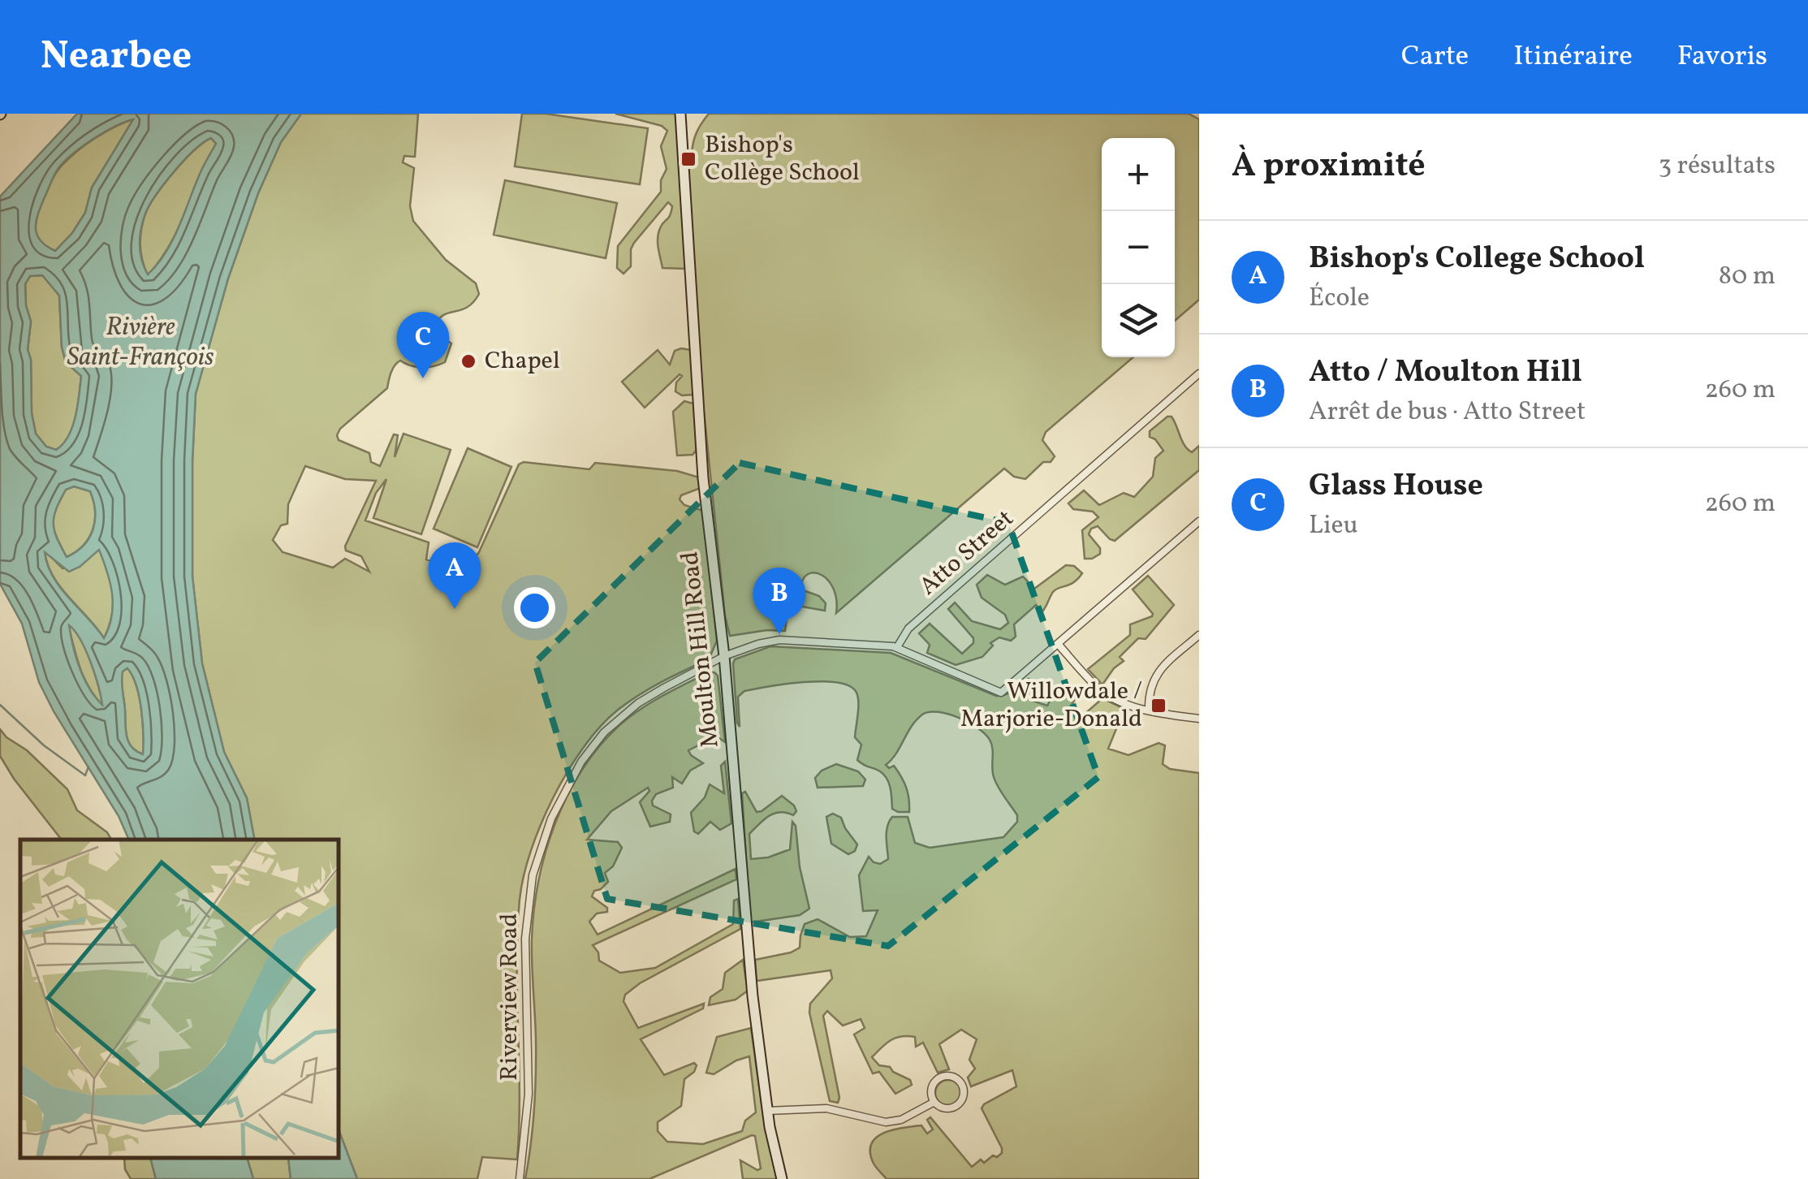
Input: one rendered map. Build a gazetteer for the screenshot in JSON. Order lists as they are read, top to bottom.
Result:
{
  "streets": {
    "street": ["Atto Street", "Moulton Hill Road", "Riverview Road"]
  },
  "crossings": [
    ["Moulton Hill Road", "Riverview Road"]
  ],
  "water": ["Rivière Saint-François"],
  "places": {
    "transit": ["Bishop's Collège School", "Willowdale / Marjorie-Donald"],
    "other": ["Chapel"]
  },
  "page": {
    "header": "Nearbee",
    "nav": ["Carte", "Itinéraire", "Favoris"],
    "heading": ["À proximité", "3 résultats"],
    "map_buttons": ["+", "−"],
    "list": [
      {
        "mark": "A",
        "name": "Bishop's College School",
        "note": "École",
        "value": "80 m"
      },
      {
        "mark": "B",
        "name": "Atto / Moulton Hill",
        "note": "Arrêt de bus · Atto Street",
        "value": "260 m"
      },
      {
        "mark": "C",
        "name": "Glass House",
        "note": "Lieu",
        "value": "260 m"
      }
    ],
    "pins": ["C", "A", "B"]
  }
}
